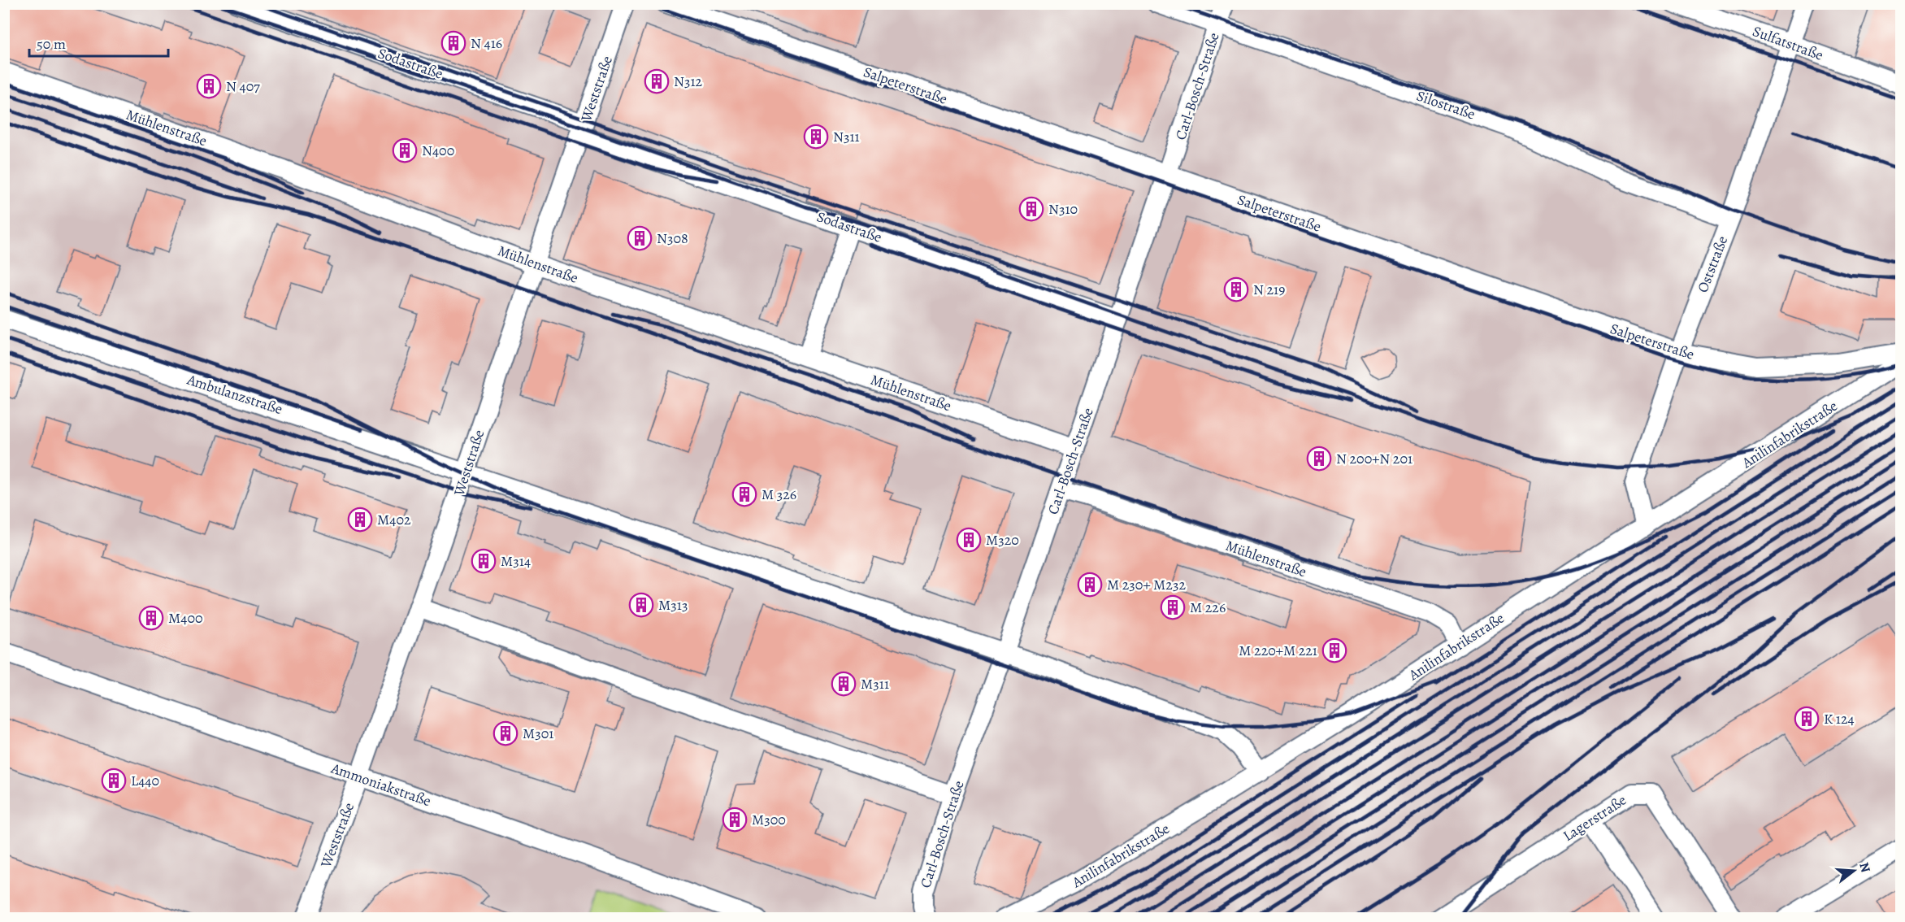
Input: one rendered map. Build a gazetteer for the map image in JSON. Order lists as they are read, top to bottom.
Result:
{
  "streets": {
    "street": [
      "Sulfatstraße",
      "Sodastraße",
      "Salpeterstraße",
      "Carl-Bosch-Straße",
      "Weststraße",
      "Silostraße",
      "Mühlenstraße",
      "Oststraße",
      "Ambulanzstraße",
      "Anilinfabrikstraße",
      "Ammoniakstraße",
      "Lagerstraße"
    ]
  },
  "crossings": [
    ["Sulfatstraße", "Oststraße"],
    ["Sodastraße", "Carl-Bosch-Straße"],
    ["Sodastraße", "Weststraße"],
    ["Salpeterstraße", "Carl-Bosch-Straße"],
    ["Salpeterstraße", "Oststraße"],
    ["Carl-Bosch-Straße", "Silostraße"],
    ["Carl-Bosch-Straße", "Mühlenstraße"],
    ["Carl-Bosch-Straße", "Ambulanzstraße"],
    ["Weststraße", "Mühlenstraße"],
    ["Weststraße", "Ambulanzstraße"],
    ["Weststraße", "Ammoniakstraße"],
    ["Silostraße", "Oststraße"],
    ["Mühlenstraße", "Anilinfabrikstraße"],
    ["Oststraße", "Anilinfabrikstraße"],
    ["Ambulanzstraße", "Anilinfabrikstraße"]
  ],
  "places": {
    "building": [
      "N 416",
      "N312",
      "N 407",
      "N311",
      "N400",
      "N310",
      "N308",
      "N 219",
      "N 200+N 201",
      "M 326",
      "M402",
      "M320",
      "M314",
      "M 230+ M232",
      "M313",
      "M 226",
      "M400",
      "M 220+M 221",
      "M311",
      "K 124",
      "M301",
      "L440",
      "M300"
    ]
  },
  "scale_bar": "50 m",
  "north": "right"
}
